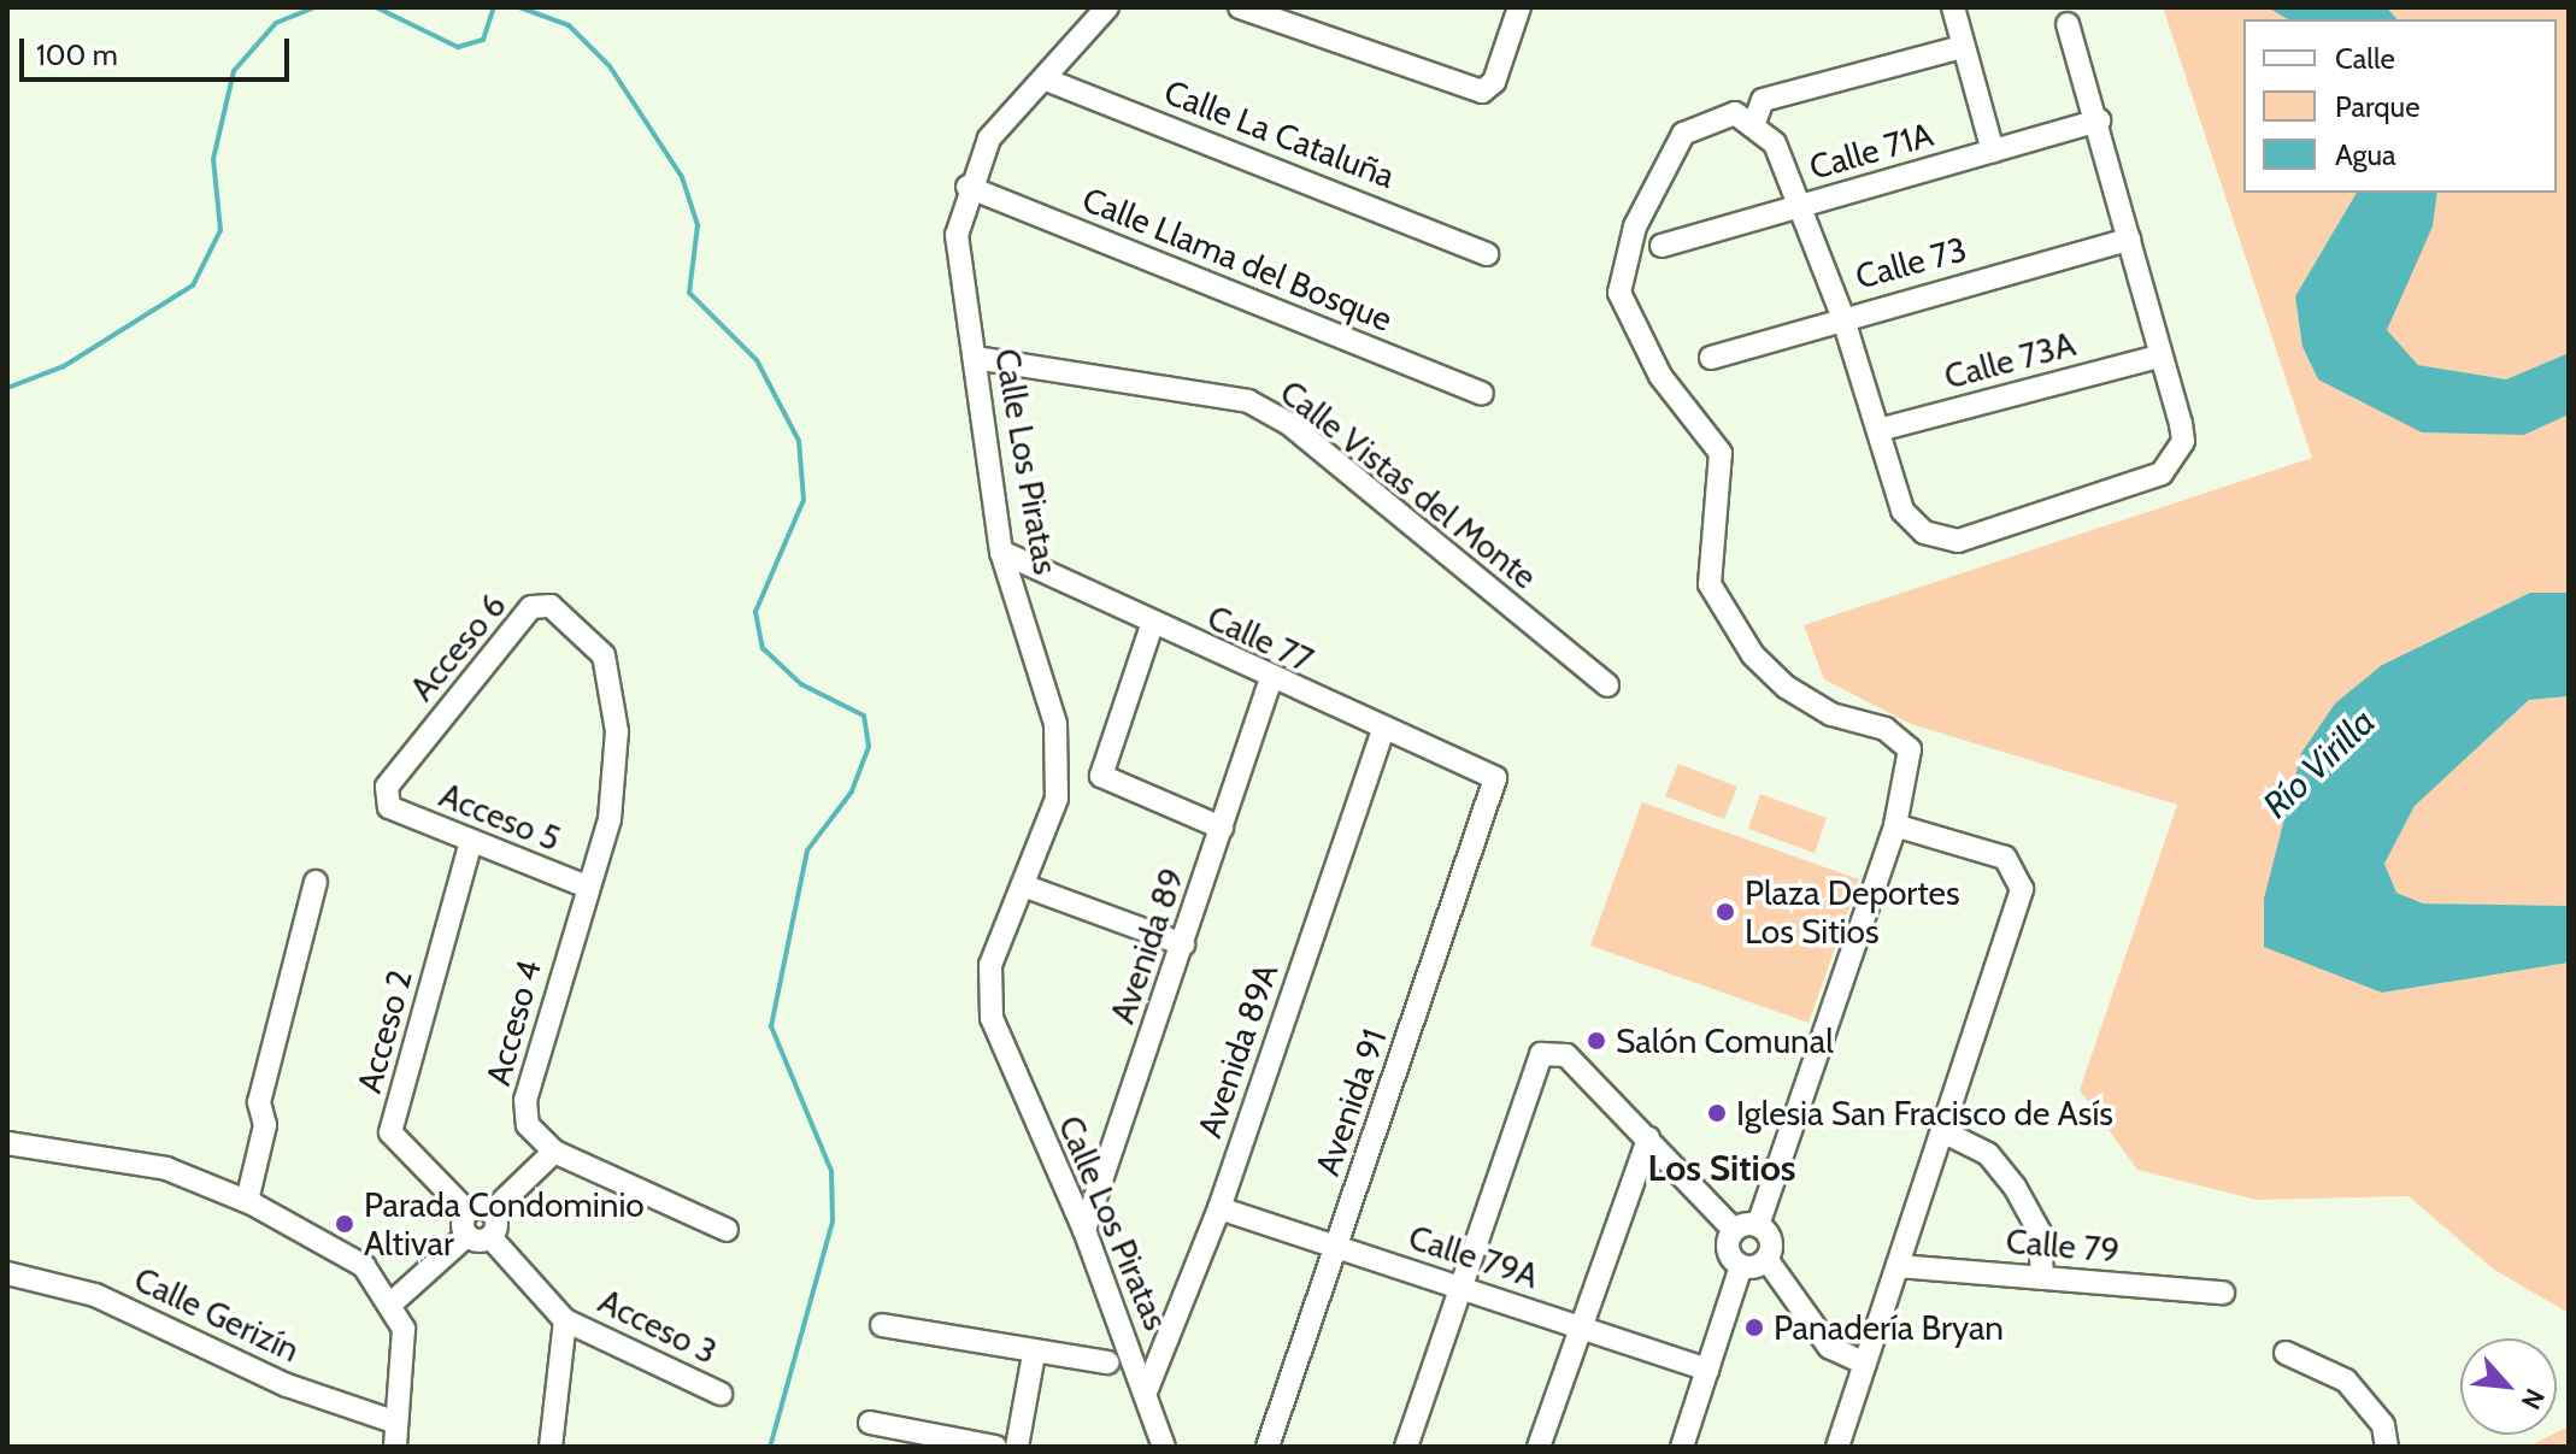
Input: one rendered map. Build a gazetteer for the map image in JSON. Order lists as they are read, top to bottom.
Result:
{
  "streets": {
    "street": [
      "Calle La Cataluña",
      "Calle 71A",
      "Calle Llama del Bosque",
      "Calle 73",
      "Calle 73A",
      "Calle Los Piratas",
      "Calle Vistas del Monte",
      "Calle 77",
      "Acceso 6",
      "Acceso 5",
      "Avenida 89",
      "Acceso 4",
      "Acceso 2",
      "Avenida 89A",
      "Avenida 91",
      "Calle 79",
      "Calle 79A",
      "Calle Gerizín",
      "Acceso 3"
    ]
  },
  "crossings": [
    ["Calle La Cataluña", "Calle Los Piratas"],
    ["Calle Llama del Bosque", "Calle Los Piratas"],
    ["Calle Los Piratas", "Calle Vistas del Monte"],
    ["Calle Los Piratas", "Calle 77"],
    ["Calle Los Piratas", "Avenida 89"],
    ["Calle Los Piratas", "Avenida 89A"],
    ["Calle 77", "Avenida 89"],
    ["Calle 77", "Avenida 89A"],
    ["Calle 77", "Avenida 91"],
    ["Acceso 6", "Acceso 5"],
    ["Acceso 6", "Acceso 4"],
    ["Acceso 5", "Acceso 4"],
    ["Acceso 5", "Acceso 2"],
    ["Avenida 89A", "Calle 79A"],
    ["Avenida 91", "Calle 79A"]
  ],
  "districts": ["Los Sitios"],
  "water": ["Río Virilla"],
  "places": [
    "Plaza Deportes Los Sitios",
    "Salón Comunal",
    "Iglesia San Fracisco de Asís",
    "Parada Condominio Altivar",
    "Panadería Bryan"
  ],
  "legend": ["Calle", "Parque", "Agua"],
  "scale_bar": "100 m",
  "north": "bottom right"
}
